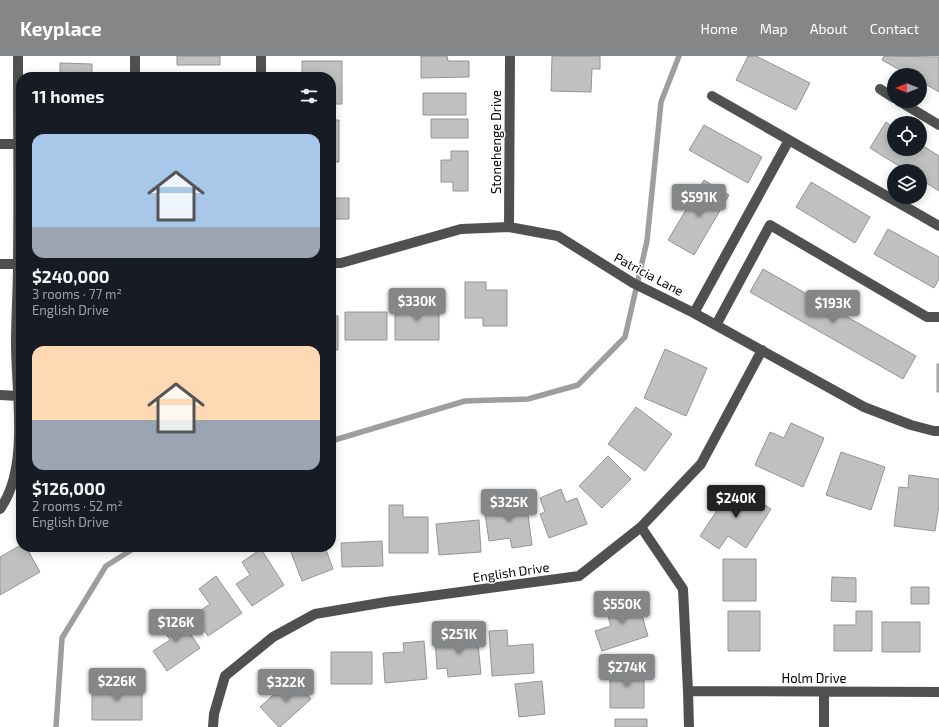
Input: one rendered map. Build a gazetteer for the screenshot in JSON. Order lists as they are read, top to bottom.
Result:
{
  "streets": {
    "street": [
      "Stonehenge Drive",
      "Patricia Lane",
      "English Drive",
      "Holm Drive"
    ]
  },
  "crossings": [
    ["Stonehenge Drive", "Patricia Lane"],
    ["Patricia Lane", "English Drive"]
  ],
  "north": "left",
  "page": {
    "header": "Keyplace",
    "nav": [
      "Home",
      "Map",
      "About",
      "Contact"
    ],
    "heading": "11 homes",
    "list": [
      {
        "name": "$240,000",
        "note": "3 rooms · 77 m² · English Drive"
      },
      {
        "name": "$126,000",
        "note": "2 rooms · 52 m² · English Drive"
      }
    ],
    "price": [
      "$591K",
      "$330K",
      "$193K",
      "$240K",
      "$325K",
      "$550K",
      "$126K",
      "$251K",
      "$274K",
      "$226K",
      "$322K"
    ]
  }
}
